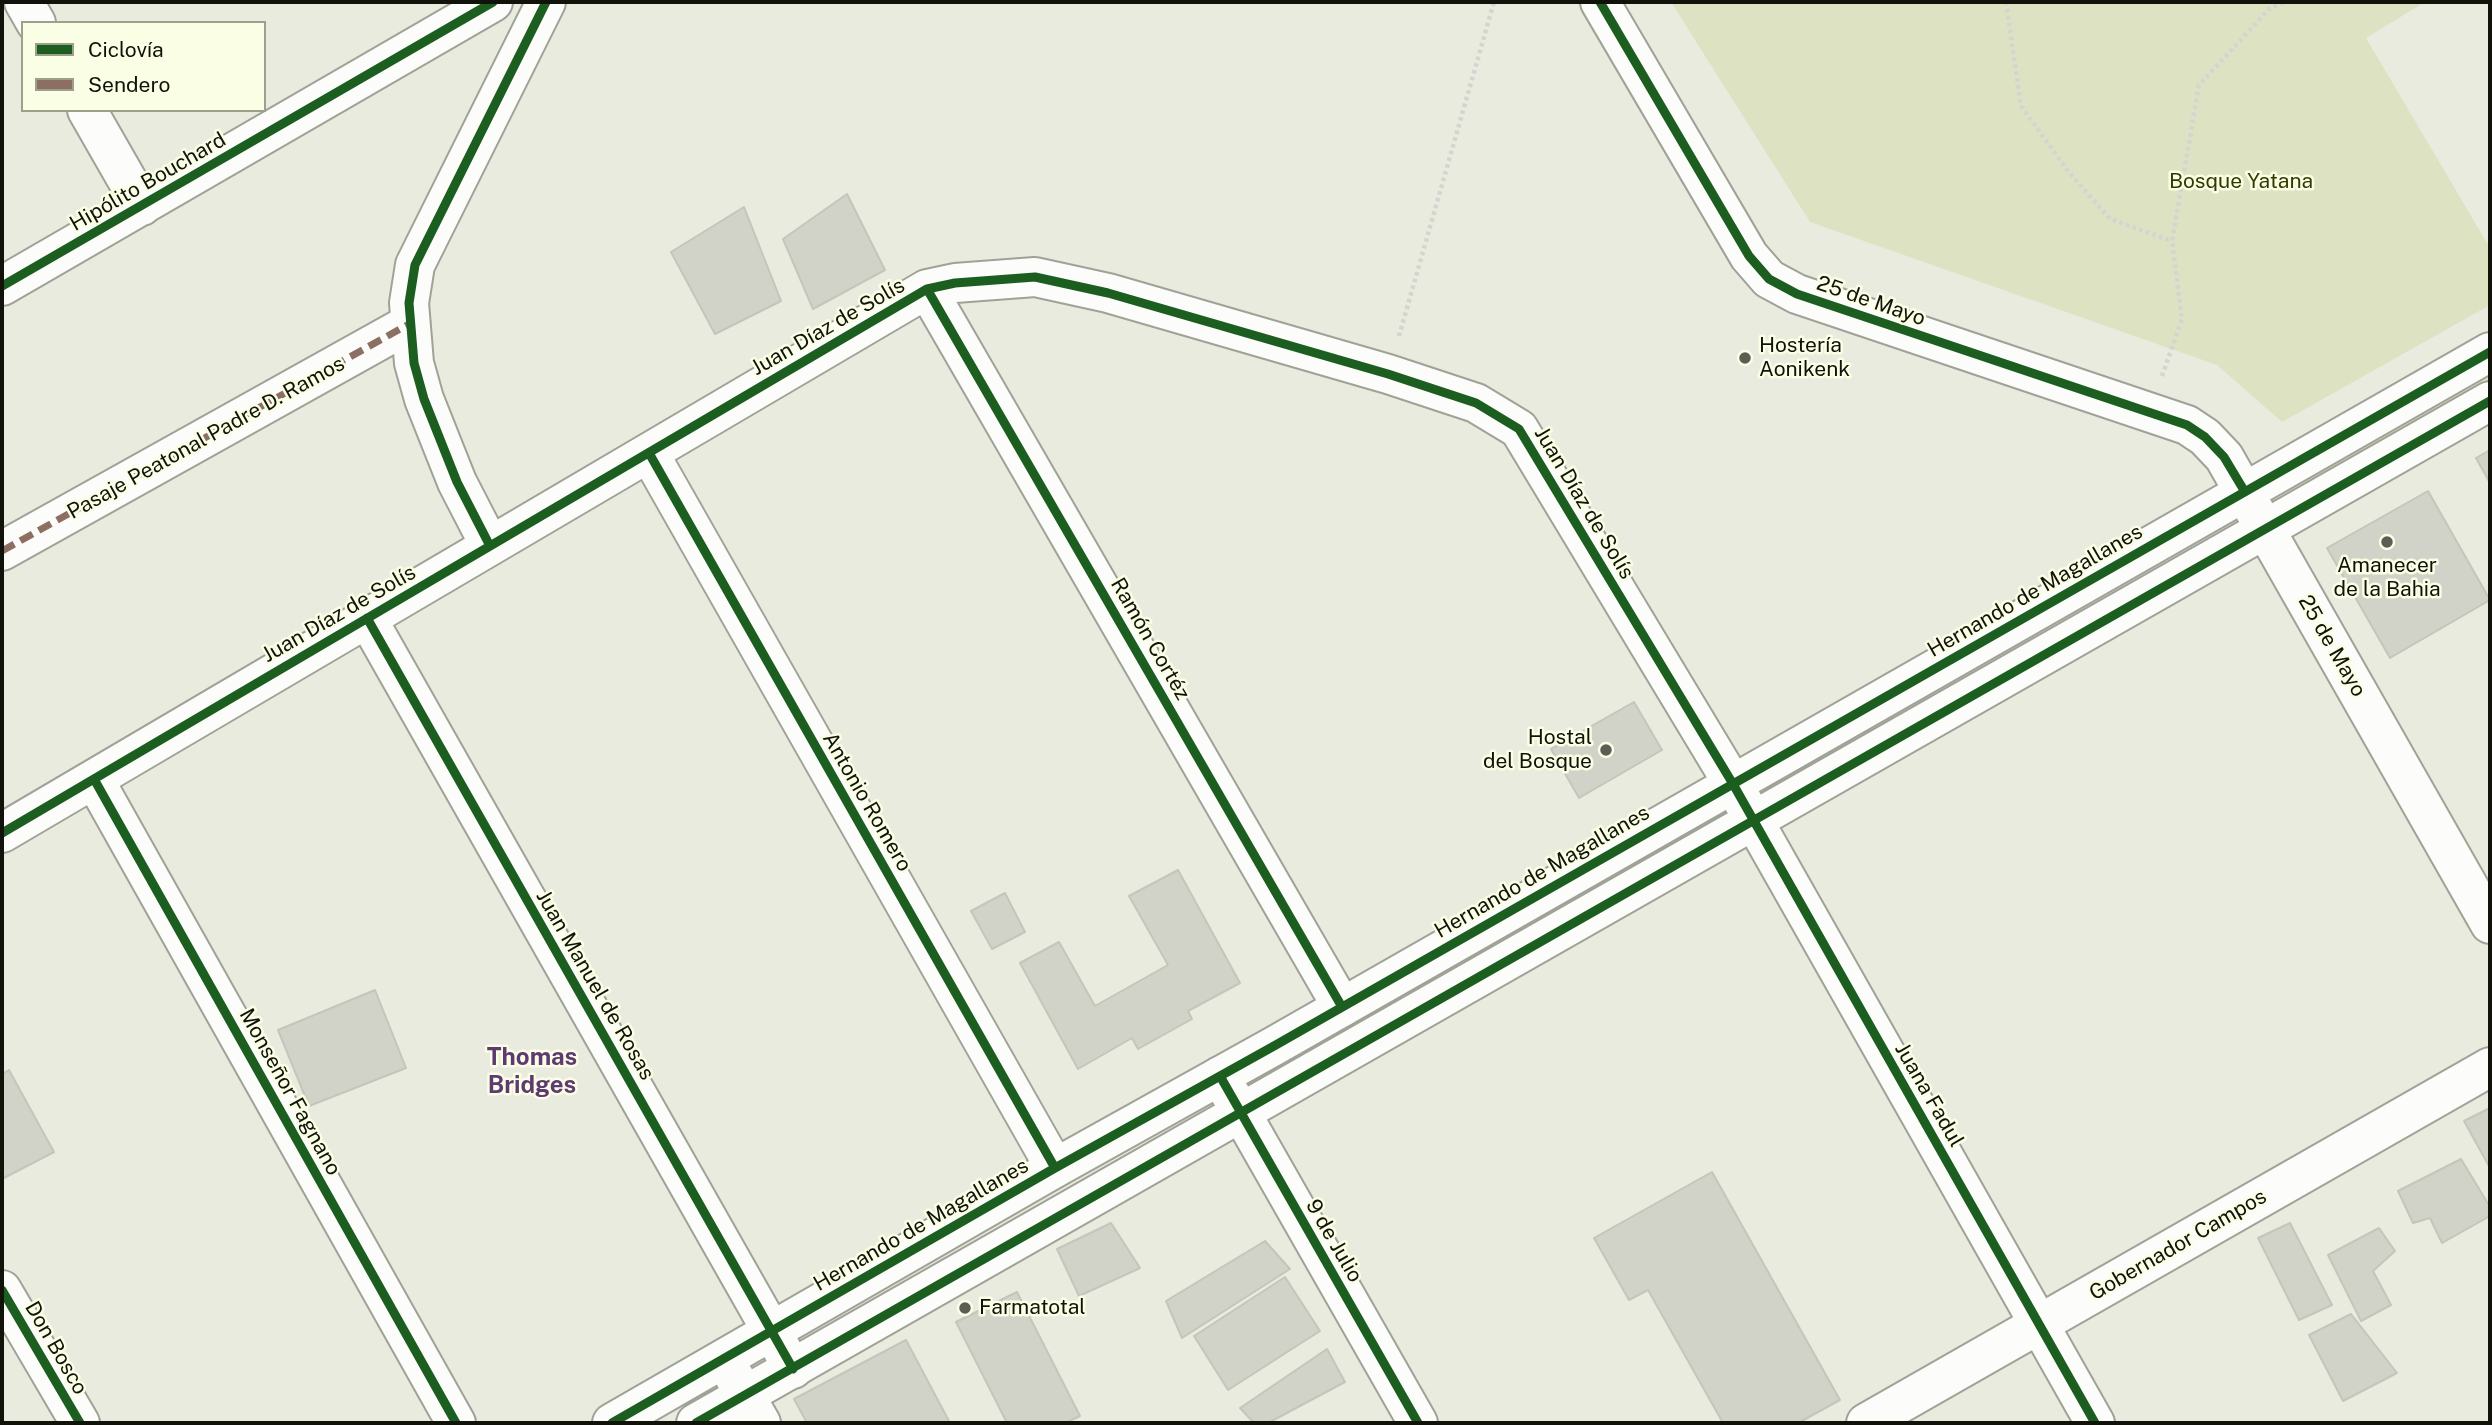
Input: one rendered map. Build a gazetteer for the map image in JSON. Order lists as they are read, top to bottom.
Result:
{
  "streets": {
    "street": [
      "Hipólito Bouchard",
      "25 de Mayo",
      "Juan Díaz de Solís",
      "Pasaje Peatonal Padre D. Ramos",
      "Hernando de Magallanes",
      "Ramón Cortéz",
      "Antonio Romero",
      "Juan Manuel de Rosas",
      "Monseñor Fagnano",
      "Juana Fadul",
      "9 de Julio",
      "Gobernador Campos",
      "Don Bosco"
    ]
  },
  "crossings": [
    ["25 de Mayo", "Hernando de Magallanes"],
    ["Juan Díaz de Solís", "Hernando de Magallanes"],
    ["Juan Díaz de Solís", "Ramón Cortéz"],
    ["Juan Díaz de Solís", "Antonio Romero"],
    ["Juan Díaz de Solís", "Juan Manuel de Rosas"],
    ["Juan Díaz de Solís", "Monseñor Fagnano"],
    ["Juan Díaz de Solís", "Juana Fadul"],
    ["Hernando de Magallanes", "Ramón Cortéz"],
    ["Hernando de Magallanes", "Antonio Romero"],
    ["Hernando de Magallanes", "Juan Manuel de Rosas"],
    ["Hernando de Magallanes", "Juana Fadul"],
    ["Hernando de Magallanes", "9 de Julio"],
    ["Juana Fadul", "Gobernador Campos"]
  ],
  "districts": ["Thomas Bridges"],
  "parks": ["Bosque Yatana"],
  "places": [
    "Hostería Aonikenk",
    "Amanecer de la Bahia",
    "Hostal del Bosque",
    "Farmatotal"
  ],
  "legend": ["Ciclovía", "Sendero"]
}
